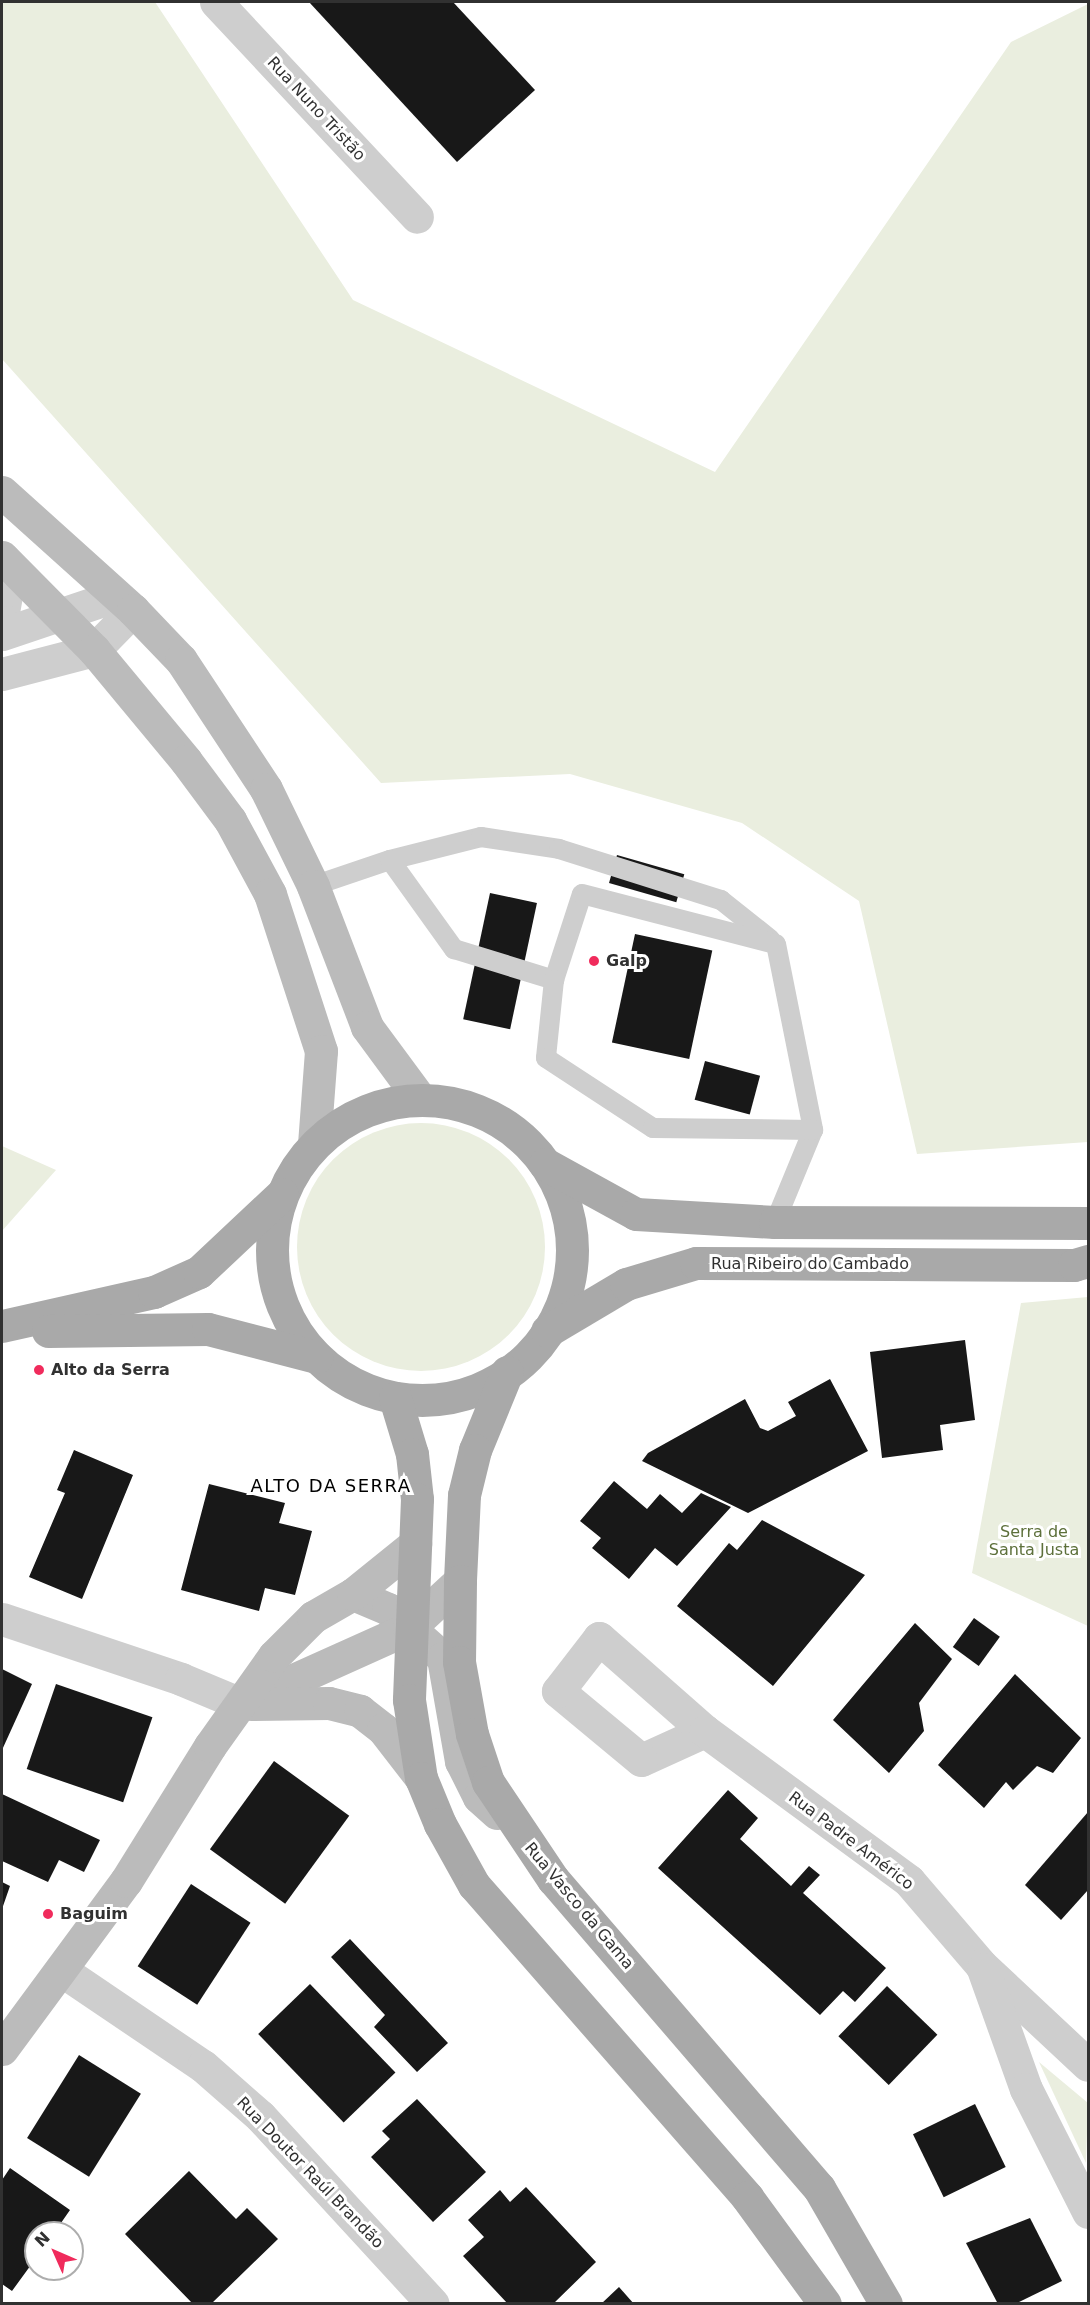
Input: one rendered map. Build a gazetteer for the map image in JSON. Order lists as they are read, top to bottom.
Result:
{
  "streets": {
    "main road": ["Rua Ribeiro do Cambado", "Rua Vasco da Gama"],
    "street": ["Rua Nuno Tristão", "Rua Padre Américo", "Rua Doutor Raúl Brandão"]
  },
  "districts": ["ALTO DA SERRA"],
  "parks": ["Serra de Santa Justa"],
  "places": ["Galp", "Alto da Serra", "Baguim"],
  "north": "top left"
}
